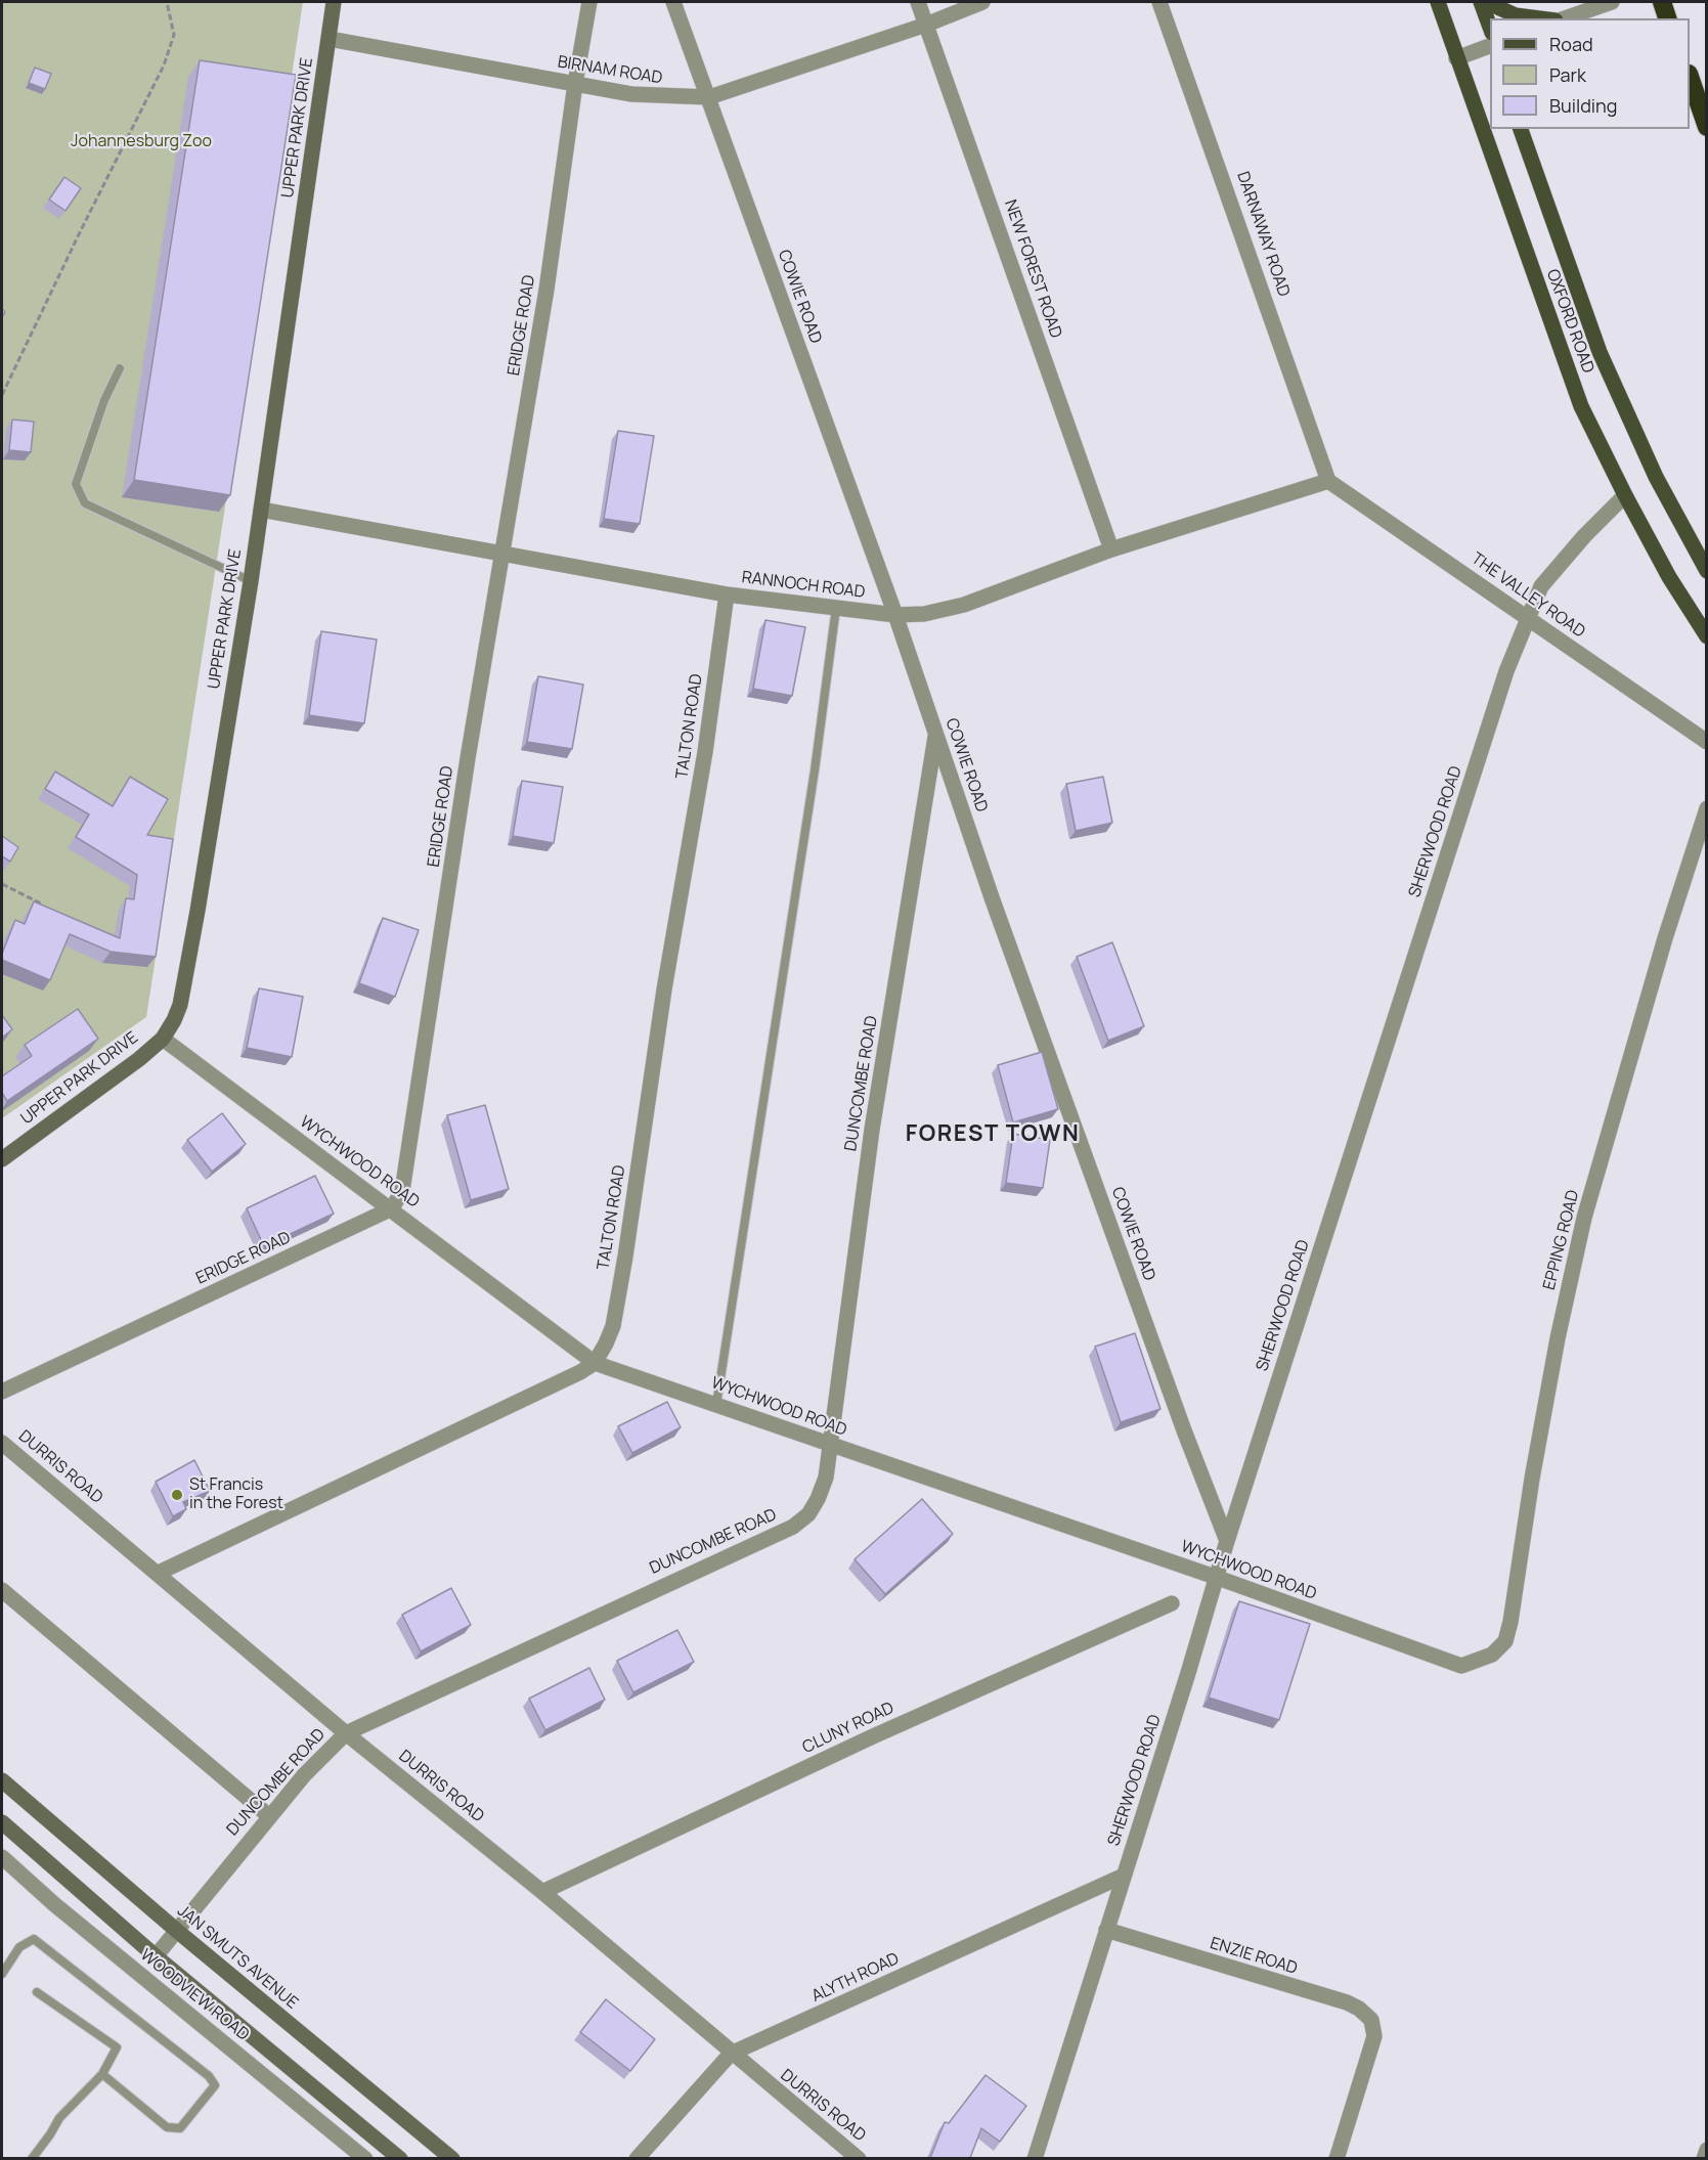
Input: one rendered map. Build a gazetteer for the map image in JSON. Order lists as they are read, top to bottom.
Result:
{
  "streets": {
    "main road": ["UPPER PARK DRIVE", "OXFORD ROAD", "JAN SMUTS AVENUE"],
    "street": [
      "BIRNAM ROAD",
      "DARNAWAY ROAD",
      "NEW FOREST ROAD",
      "COWIE ROAD",
      "ERIDGE ROAD",
      "RANNOCH ROAD",
      "THE VALLEY ROAD",
      "TALTON ROAD",
      "SHERWOOD ROAD",
      "DUNCOMBE ROAD",
      "WYCHWOOD ROAD",
      "EPPING ROAD",
      "DURRIS ROAD",
      "CLUNY ROAD",
      "ENZIE ROAD",
      "ALYTH ROAD",
      "WOODVIEW ROAD"
    ]
  },
  "crossings": [
    ["BIRNAM ROAD", "UPPER PARK DRIVE"],
    ["BIRNAM ROAD", "NEW FOREST ROAD"],
    ["BIRNAM ROAD", "COWIE ROAD"],
    ["BIRNAM ROAD", "ERIDGE ROAD"],
    ["UPPER PARK DRIVE", "RANNOCH ROAD"],
    ["UPPER PARK DRIVE", "WYCHWOOD ROAD"],
    ["DARNAWAY ROAD", "RANNOCH ROAD"],
    ["DARNAWAY ROAD", "THE VALLEY ROAD"],
    ["NEW FOREST ROAD", "RANNOCH ROAD"],
    ["COWIE ROAD", "RANNOCH ROAD"],
    ["COWIE ROAD", "SHERWOOD ROAD"],
    ["COWIE ROAD", "DUNCOMBE ROAD"],
    ["OXFORD ROAD", "SHERWOOD ROAD"],
    ["ERIDGE ROAD", "RANNOCH ROAD"],
    ["ERIDGE ROAD", "WYCHWOOD ROAD"],
    ["RANNOCH ROAD", "THE VALLEY ROAD"],
    ["RANNOCH ROAD", "TALTON ROAD"],
    ["THE VALLEY ROAD", "SHERWOOD ROAD"],
    ["TALTON ROAD", "WYCHWOOD ROAD"],
    ["SHERWOOD ROAD", "WYCHWOOD ROAD"],
    ["SHERWOOD ROAD", "ENZIE ROAD"],
    ["SHERWOOD ROAD", "ALYTH ROAD"],
    ["DUNCOMBE ROAD", "WYCHWOOD ROAD"],
    ["DUNCOMBE ROAD", "DURRIS ROAD"],
    ["DUNCOMBE ROAD", "JAN SMUTS AVENUE"],
    ["WYCHWOOD ROAD", "EPPING ROAD"],
    ["DURRIS ROAD", "CLUNY ROAD"],
    ["DURRIS ROAD", "ALYTH ROAD"]
  ],
  "districts": ["FOREST TOWN"],
  "parks": ["Johannesburg Zoo"],
  "places": ["St Francis in the Forest"],
  "legend": ["Road", "Park", "Building"]
}
